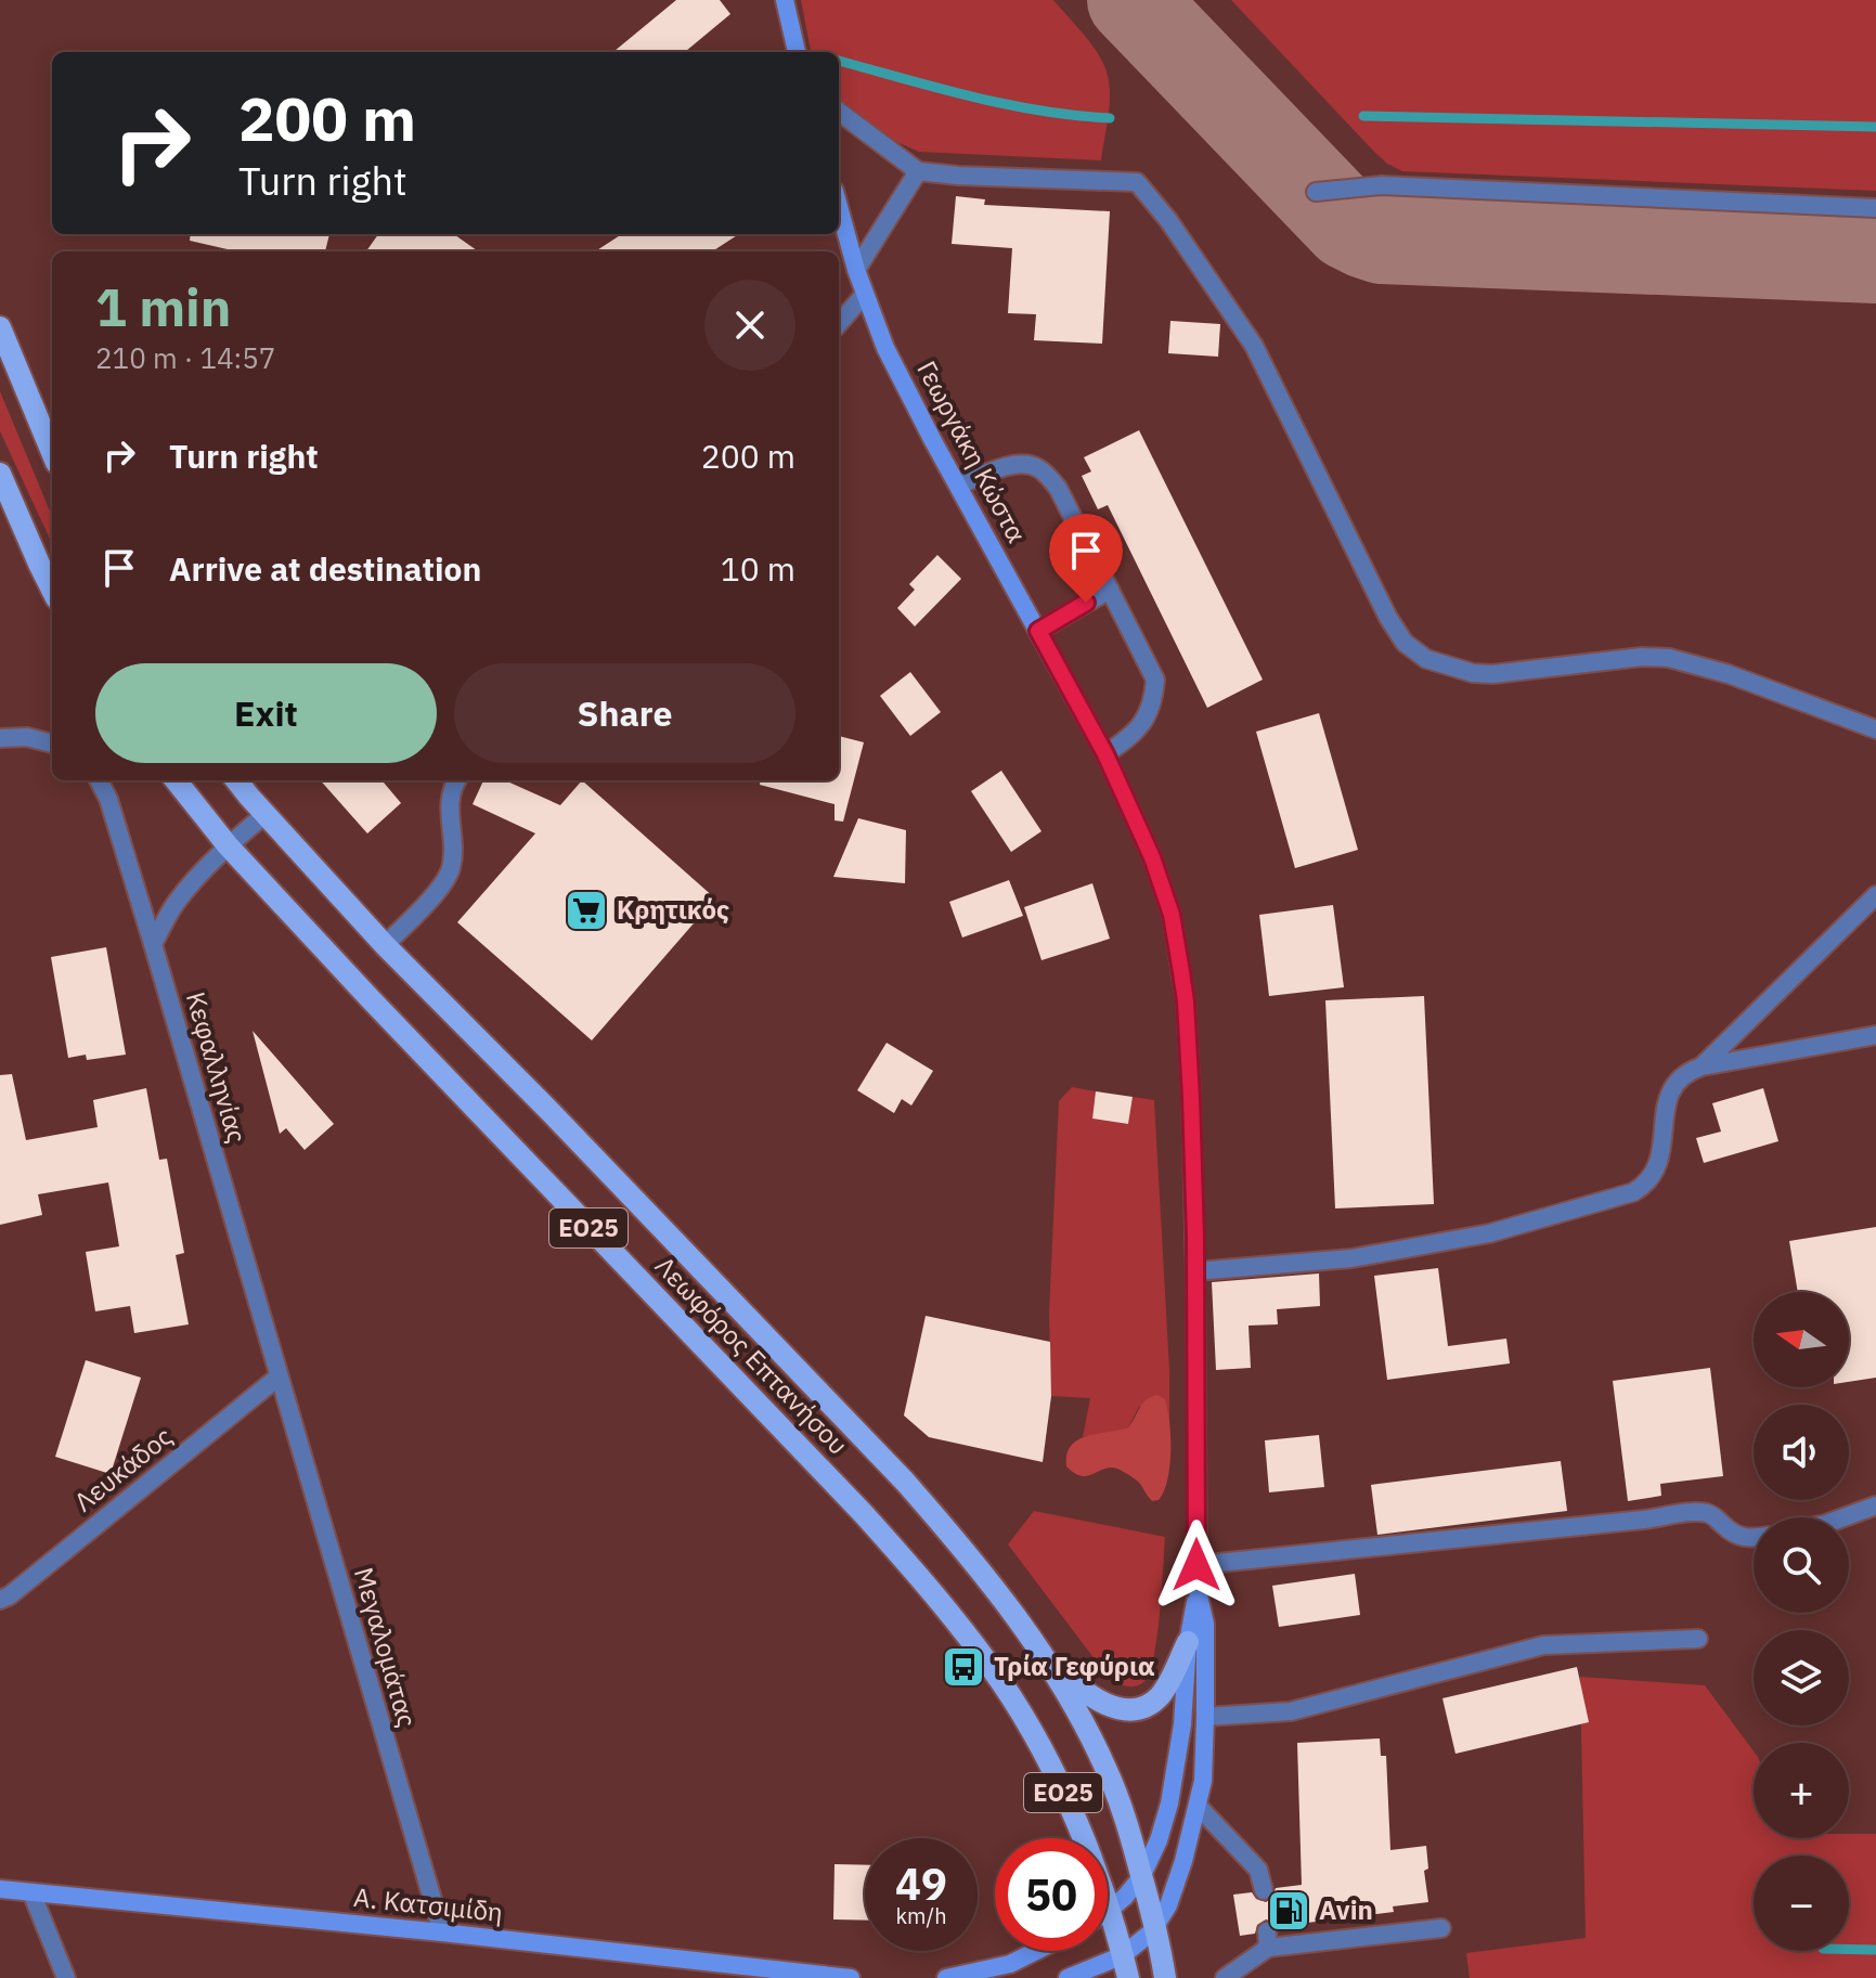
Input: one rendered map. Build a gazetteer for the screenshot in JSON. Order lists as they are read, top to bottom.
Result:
{
  "streets": {
    "main road": [
      "Γεωργάκη Κώστα",
      "ΕΟ25",
      "Λεωφόρος Επτανήσου",
      "Α. Κατσιμίδη"
    ],
    "street": ["Κεφαλληνίας", "Λευκάδος", "Μεγαλομάτας"]
  },
  "crossings": [
    ["Γεωργάκη Κώστα", "ΕΟ25"],
    ["Γεωργάκη Κώστα", "Λεωφόρος Επτανήσου"],
    ["Κεφαλληνίας", "Λευκάδος"],
    ["Κεφαλληνίας", "Μεγαλομάτας"],
    ["ΕΟ25", "Λεωφόρος Επτανήσου"],
    ["Λευκάδος", "Μεγαλομάτας"],
    ["Μεγαλομάτας", "Α. Κατσιμίδη"]
  ],
  "places": {
    "supermarket": ["Κρητικός"],
    "bus stop": ["Τρία Γεφύρια"],
    "fuel station": ["Avin"]
  },
  "north": "left",
  "page": {
    "turn": ["200 m", "Turn right"],
    "heading": ["1 min", "210 m · 14:57"],
    "list": [
      {
        "name": "Turn right",
        "value": "200 m"
      },
      {
        "name": "Arrive at destination",
        "value": "10 m"
      }
    ],
    "buttons": ["Exit", "Share"],
    "map_buttons": ["+", "−"],
    "speed": "49 km/h",
    "limit": "50"
  }
}
